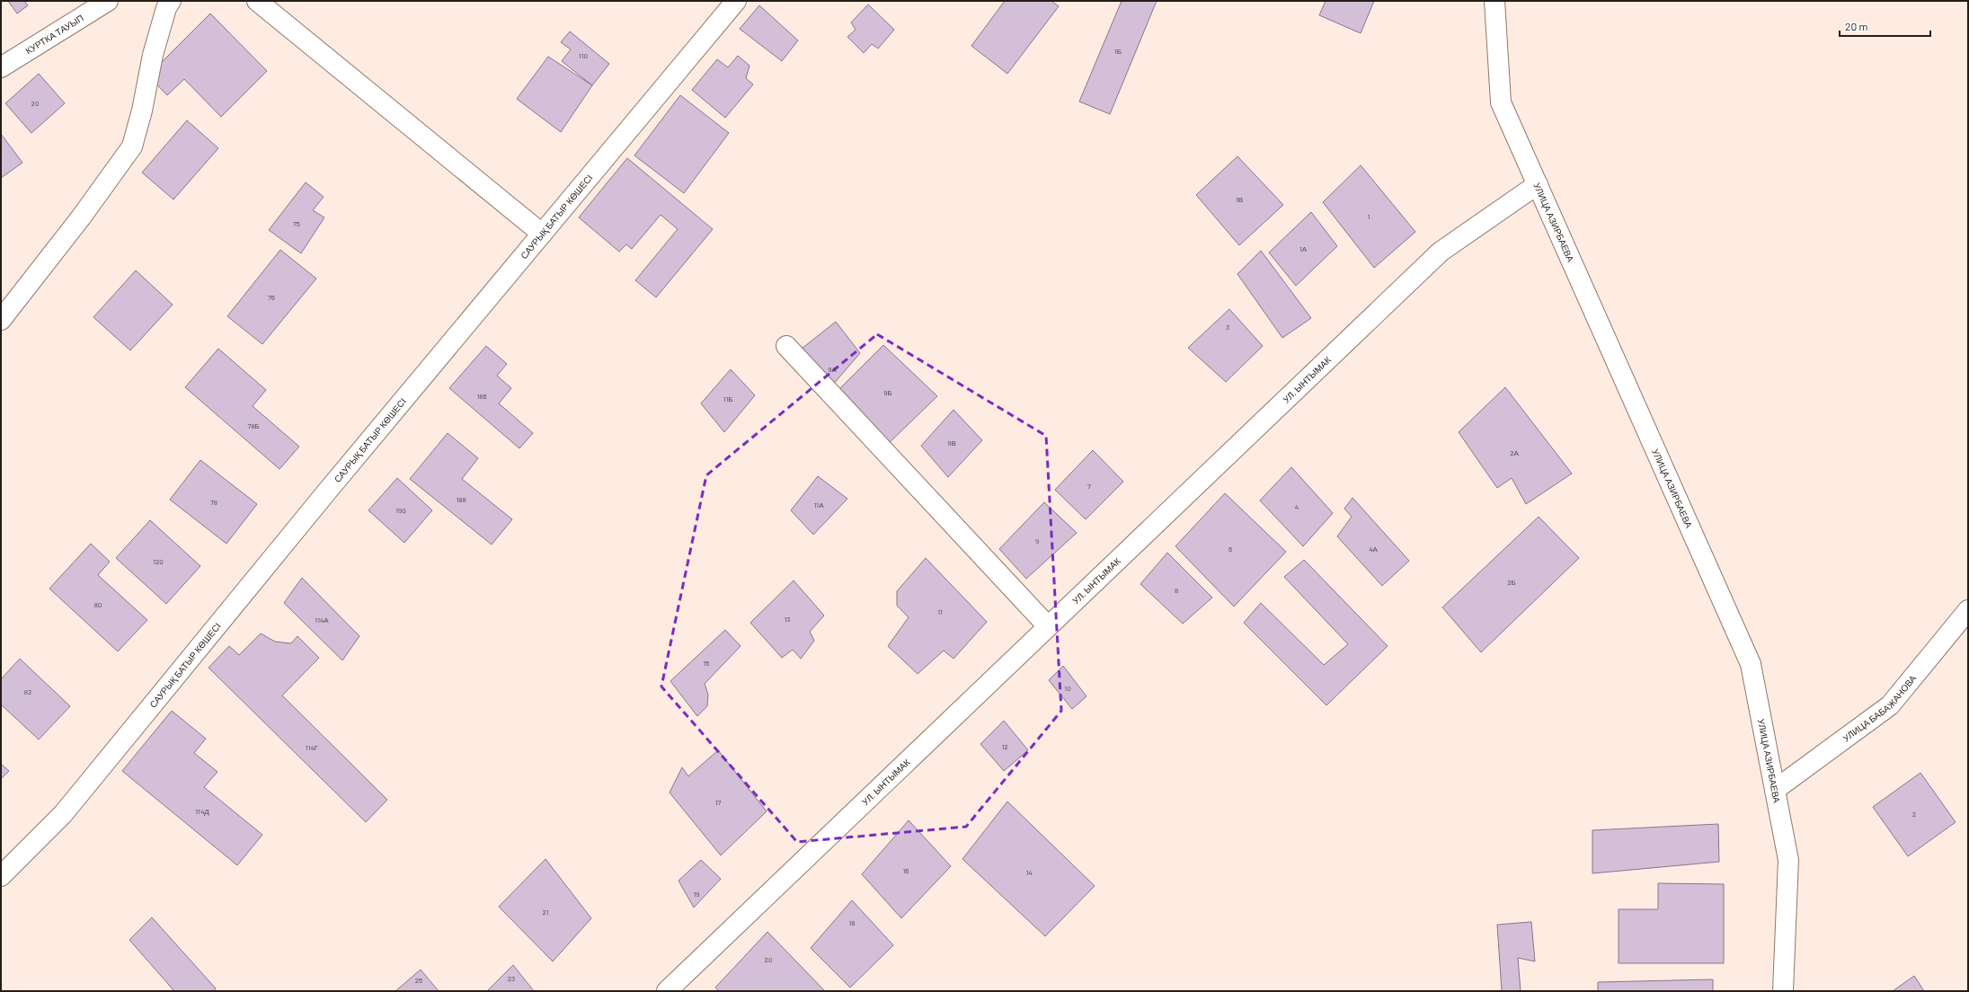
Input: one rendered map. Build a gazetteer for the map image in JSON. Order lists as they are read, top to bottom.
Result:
{
  "streets": {
    "street": [
      "КУРТКА ТАУЫП",
      "САУРЫҚ БАТЫР КӨШЕСІ",
      "УЛИЦА АЗИРБАЕВА",
      "УЛ. ЫНТЫМАК",
      "УЛИЦА БАБАЖАНОВА"
    ]
  },
  "crossings": [
    ["УЛИЦА АЗИРБАЕВА", "УЛ. ЫНТЫМАК"],
    ["УЛИЦА АЗИРБАЕВА", "УЛИЦА БАБАЖАНОВА"]
  ],
  "house_numbers": [
    "1Б",
    "110",
    "20",
    "1В",
    "1",
    "75",
    "1А",
    "76",
    "3",
    "9А",
    "9Б",
    "186",
    "11Б",
    "78Б",
    "9В",
    "2А",
    "7",
    "188",
    "78",
    "11А",
    "4",
    "190",
    "9",
    "6",
    "4А",
    "120",
    "2Б",
    "8",
    "80",
    "11",
    "13",
    "114А",
    "15",
    "10",
    "82",
    "12",
    "114Г",
    "17",
    "114Д",
    "2",
    "16",
    "14",
    "19",
    "21",
    "18",
    "20",
    "23",
    "25"
  ],
  "scale_bar": "20 m"
}
